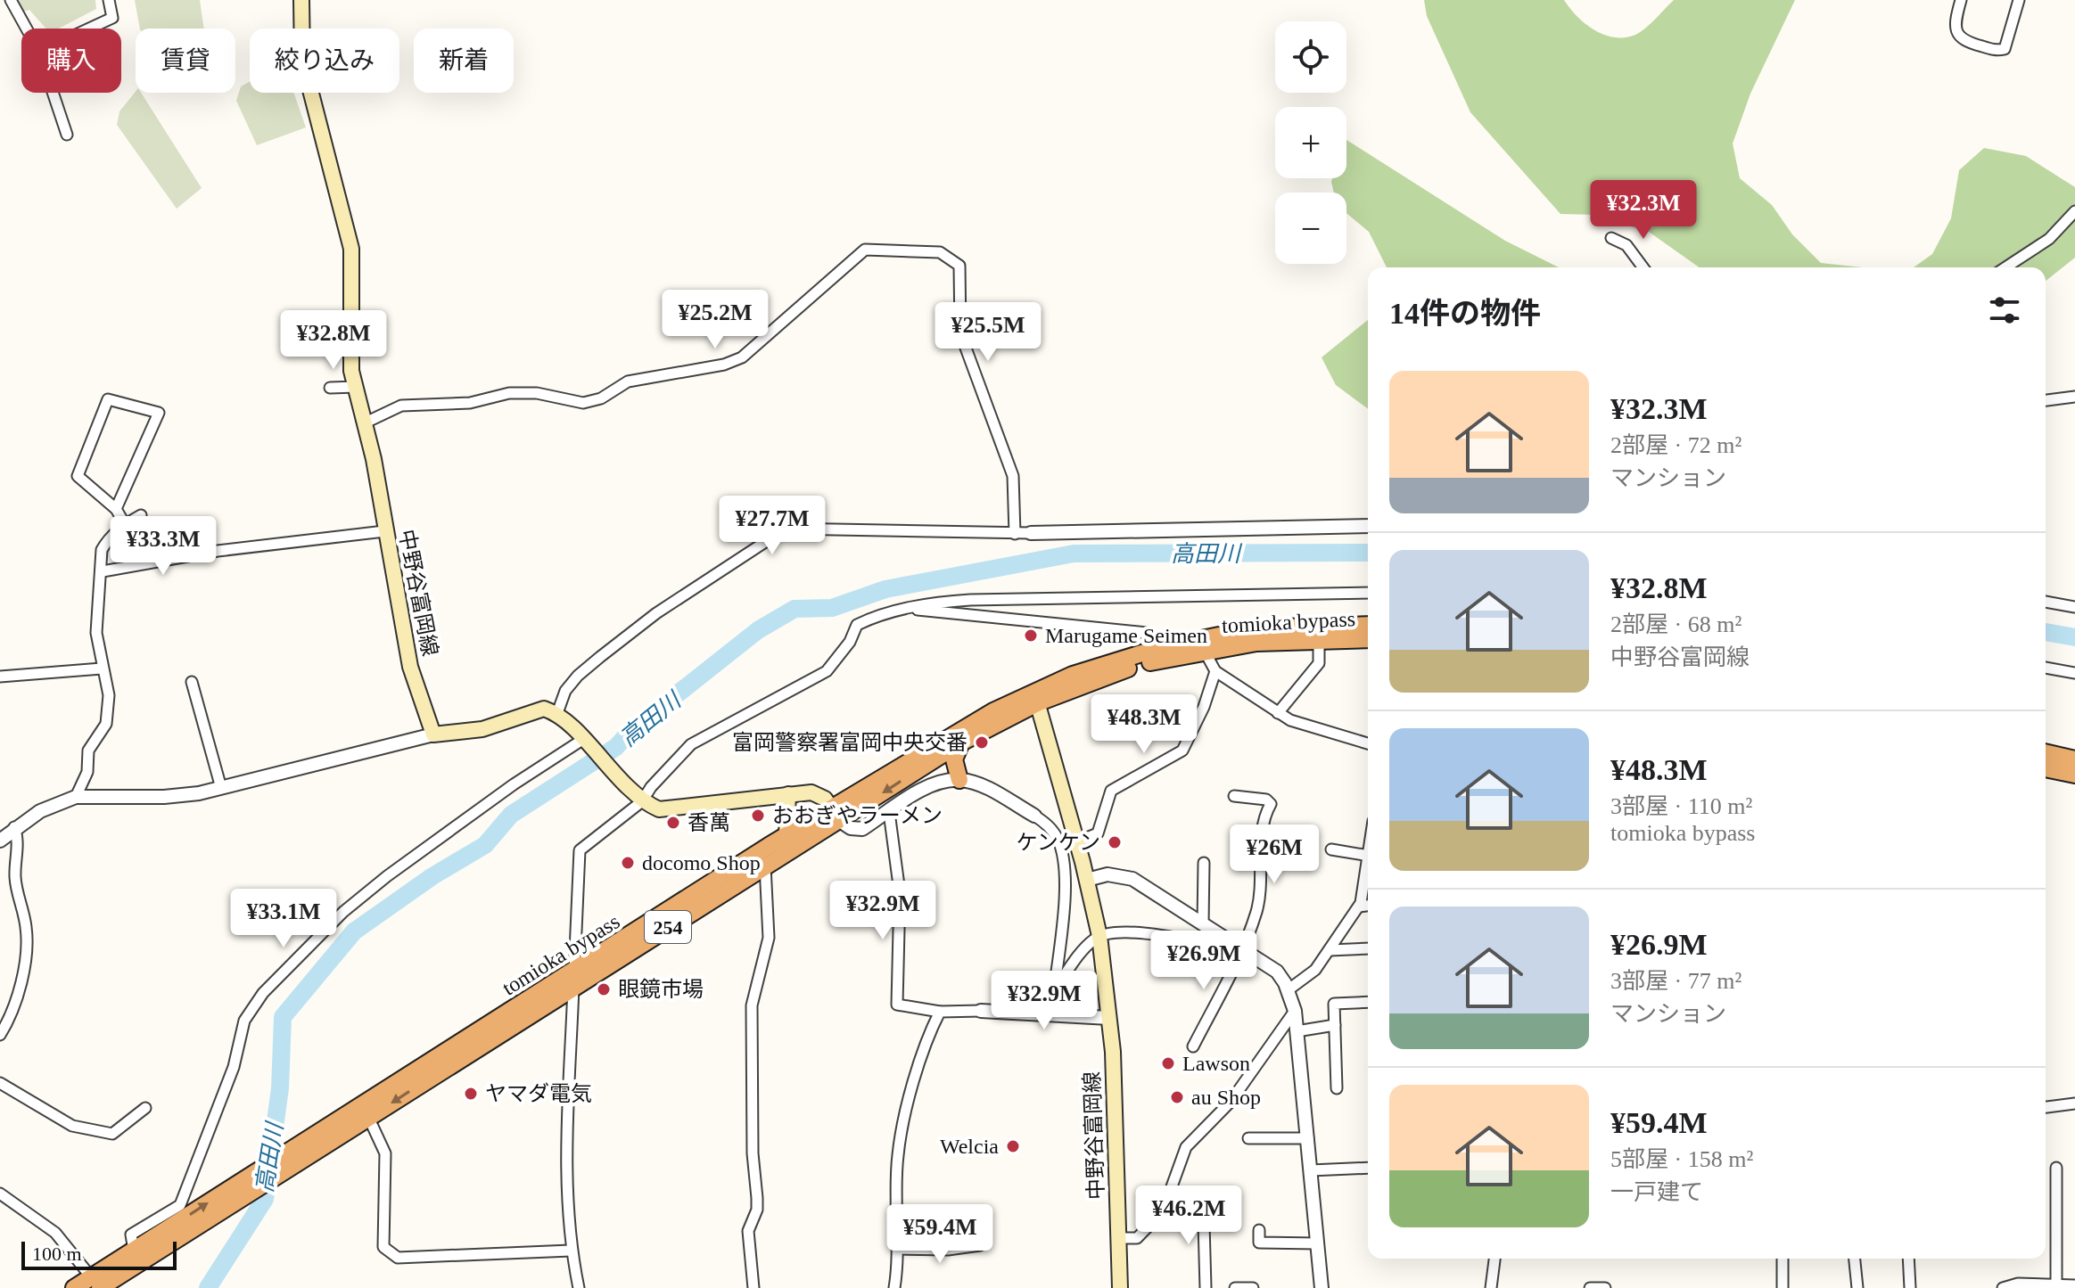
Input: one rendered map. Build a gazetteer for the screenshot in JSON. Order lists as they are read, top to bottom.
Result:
{
  "streets": {
    "highway": ["tomioka bypass", "254"],
    "main road": ["中野谷富岡線"]
  },
  "crossings": [
    ["中野谷富岡線", "tomioka bypass"]
  ],
  "water": ["高田川"],
  "places": [
    "Marugame Seimen",
    "富岡警察署富岡中央交番",
    "おおぎやラーメン",
    "香萬",
    "ケンケン",
    "docomo Shop",
    "眼鏡市場",
    "Lawson",
    "ヤマダ電気",
    "au Shop",
    "Welcia"
  ],
  "scale_bar": "100 m",
  "page": {
    "map_buttons": ["+", "−"],
    "chip": [
      "購入",
      "賃貸",
      "絞り込み",
      "新着"
    ],
    "price": [
      "¥32.3M",
      "¥25.2M",
      "¥25.5M",
      "¥32.8M",
      "¥27.7M",
      "¥33.3M",
      "¥48.3M",
      "¥26M",
      "¥32.9M",
      "¥33.1M",
      "¥26.9M",
      "¥32.9M",
      "¥46.2M",
      "¥59.4M"
    ],
    "heading": "14件の物件",
    "list": [
      {
        "name": "¥32.3M",
        "note": "2部屋 · 72 m² · マンション"
      },
      {
        "name": "¥32.8M",
        "note": "2部屋 · 68 m² · 中野谷富岡線"
      },
      {
        "name": "¥48.3M",
        "note": "3部屋 · 110 m² · tomioka bypass"
      },
      {
        "name": "¥26.9M",
        "note": "3部屋 · 77 m² · マンション"
      },
      {
        "name": "¥59.4M",
        "note": "5部屋 · 158 m² · 一戸建て"
      }
    ],
    "scale": "100 m"
  }
}
